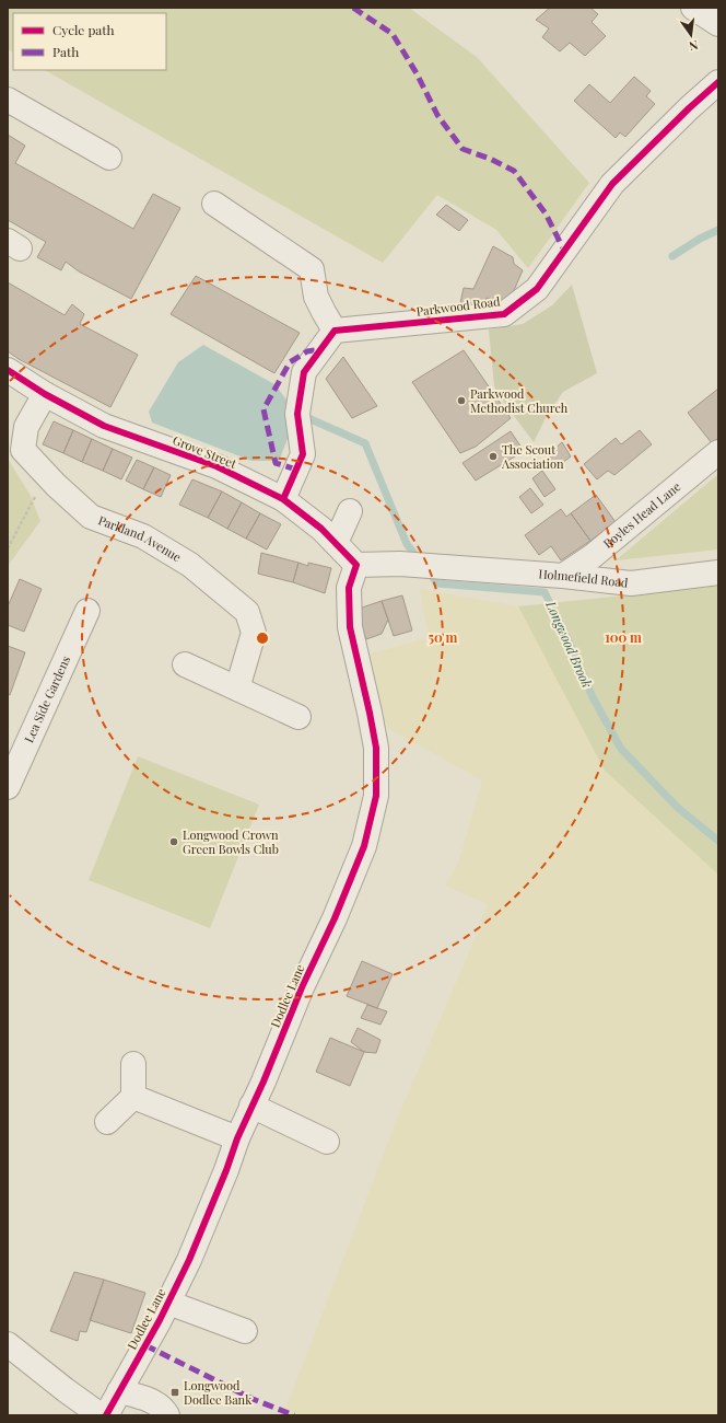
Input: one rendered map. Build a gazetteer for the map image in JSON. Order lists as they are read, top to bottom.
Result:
{
  "streets": {
    "street": [
      "Parkwood Road",
      "Grove Street",
      "Royles Head Lane",
      "Parkland Avenue",
      "Holmefield Road",
      "Lea Side Gardens",
      "Dodlee Lane"
    ]
  },
  "crossings": [
    ["Grove Street", "Parkland Avenue"],
    ["Grove Street", "Holmefield Road"],
    ["Grove Street", "Dodlee Lane"],
    ["Royles Head Lane", "Holmefield Road"],
    ["Holmefield Road", "Dodlee Lane"]
  ],
  "water": ["Longwood Brook"],
  "places": {
    "other": ["Parkwood Methodist Church", "The Scout Association", "Longwood Crown Green Bowls Club"],
    "transit": ["Longwood Dodlee Bank"]
  },
  "legend": ["Cycle path", "Path"],
  "north": "bottom",
  "rings": ["50 m", "100 m"]
}
